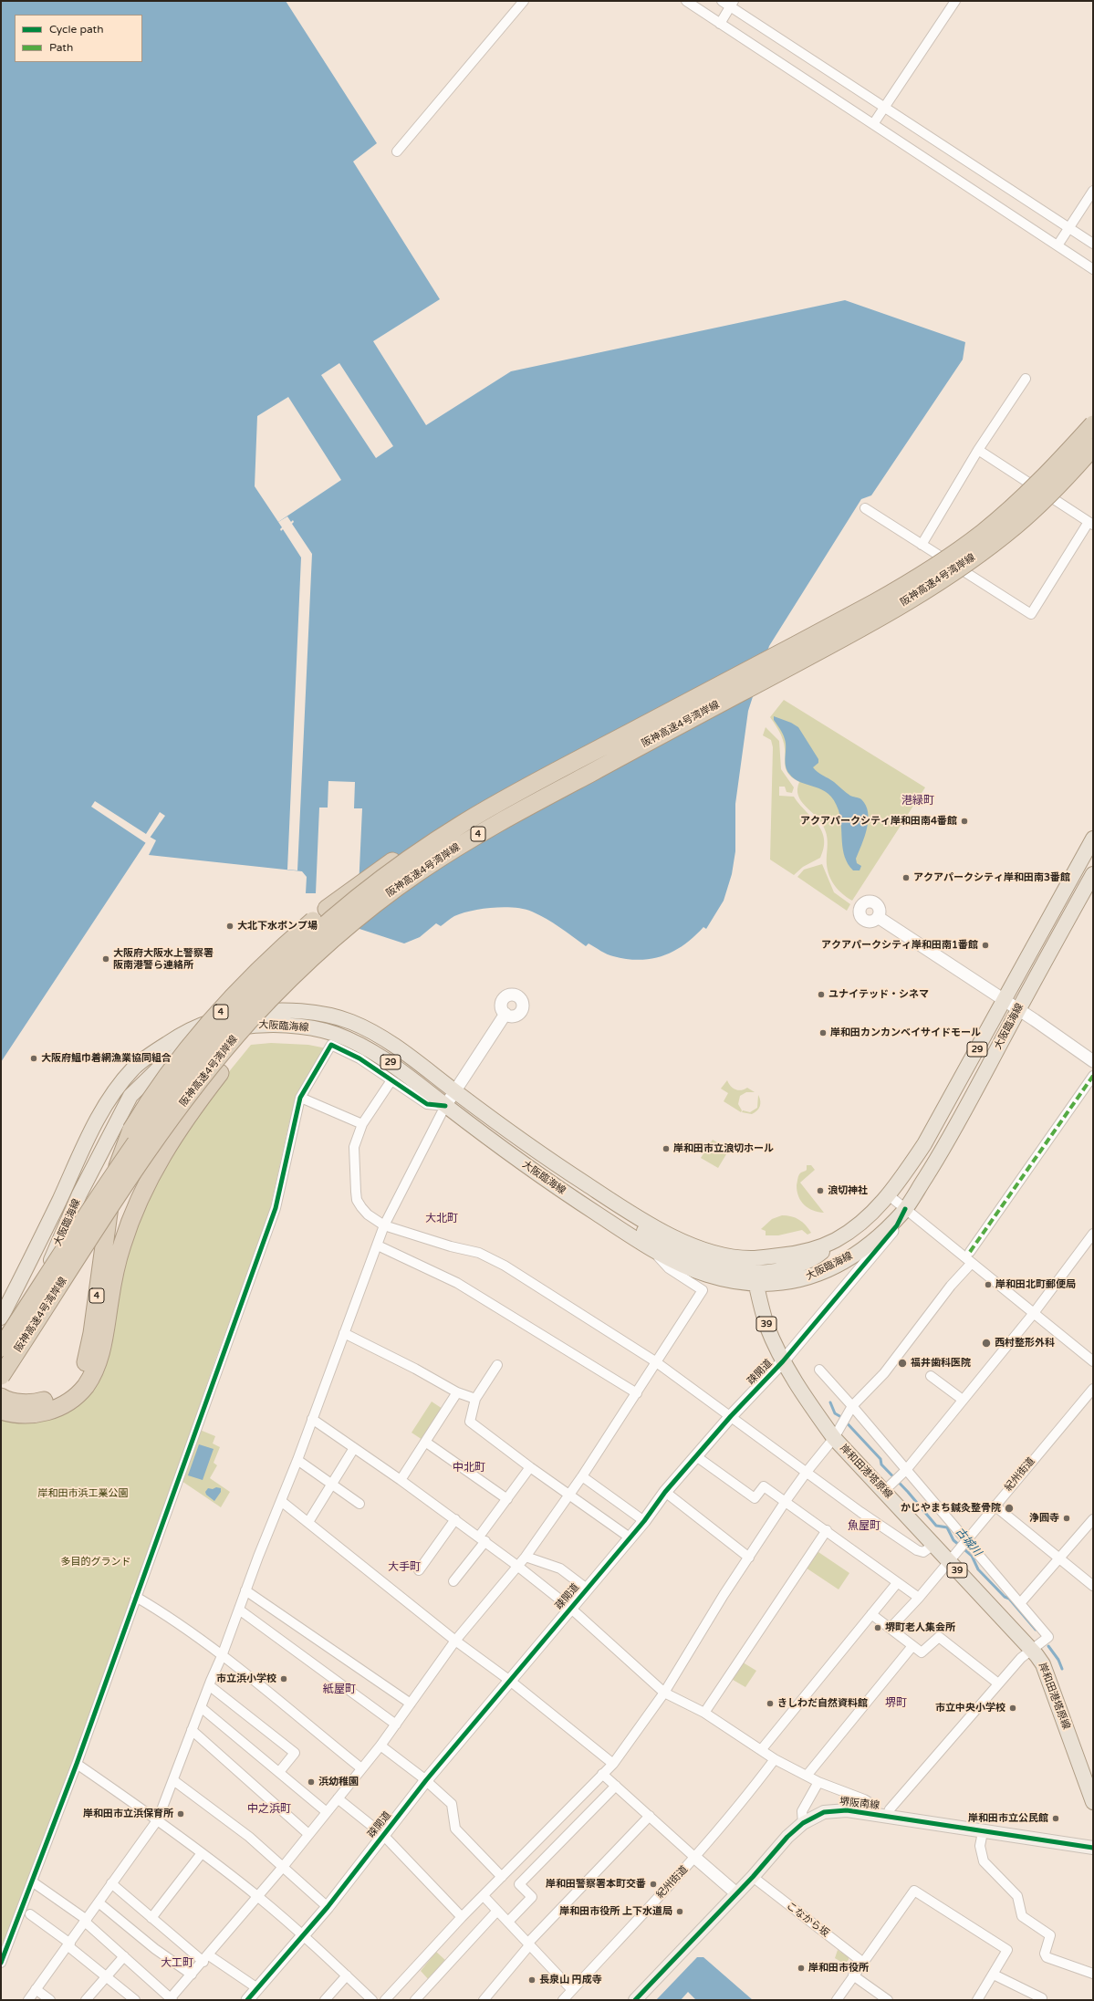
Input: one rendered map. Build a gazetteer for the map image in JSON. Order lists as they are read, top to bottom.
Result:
{
  "streets": {
    "highway": ["阪神高速4号湾岸線", "4"],
    "main road": [
      "大阪臨海線",
      "29",
      "39",
      "岸和田港塔原線",
      "堺阪南線"
    ],
    "street": ["疎開道", "紀州街道", "こなから坂"]
  },
  "crossings": [
    ["阪神高速4号湾岸線", "4"],
    ["大阪臨海線", "疎開道"],
    ["大阪臨海線", "岸和田港塔原線"],
    ["疎開道", "岸和田港塔原線"],
    ["岸和田港塔原線", "紀州街道"],
    ["堺阪南線", "こなから坂"]
  ],
  "districts": [
    "港緑町",
    "大北町",
    "中北町",
    "魚屋町",
    "大手町",
    "紙屋町",
    "堺町",
    "中之浜町",
    "大工町"
  ],
  "water": ["古城川"],
  "parks": ["岸和田市浜工業公園", "多目的グランド"],
  "places": [
    "アクアパークシティ岸和田南4番館",
    "アクアパークシティ岸和田南3番館",
    "大北下水ポンプ場",
    "アクアパークシティ岸和田南1番館",
    "大阪府大阪水上警察署 阪南港警ら連絡所",
    "ユナイテッド・シネマ",
    "岸和田カンカンベイサイドモール",
    "大阪府鰮巾着網漁業協同組合",
    "岸和田市立浪切ホール",
    "浪切神社",
    "岸和田北町郵便局",
    "西村整形外科",
    "福井歯科医院",
    "かじやまち鍼灸整骨院",
    "浄圓寺",
    "堺町老人集会所",
    "市立浜小学校",
    "きしわだ自然資料館",
    "市立中央小学校",
    "浜幼稚園",
    "岸和田市立浜保育所",
    "岸和田市立公民館",
    "岸和田警察署本町交番",
    "岸和田市役所 上下水道局",
    "岸和田市役所",
    "長泉山 円成寺"
  ],
  "legend": ["Cycle path", "Path"]
}
